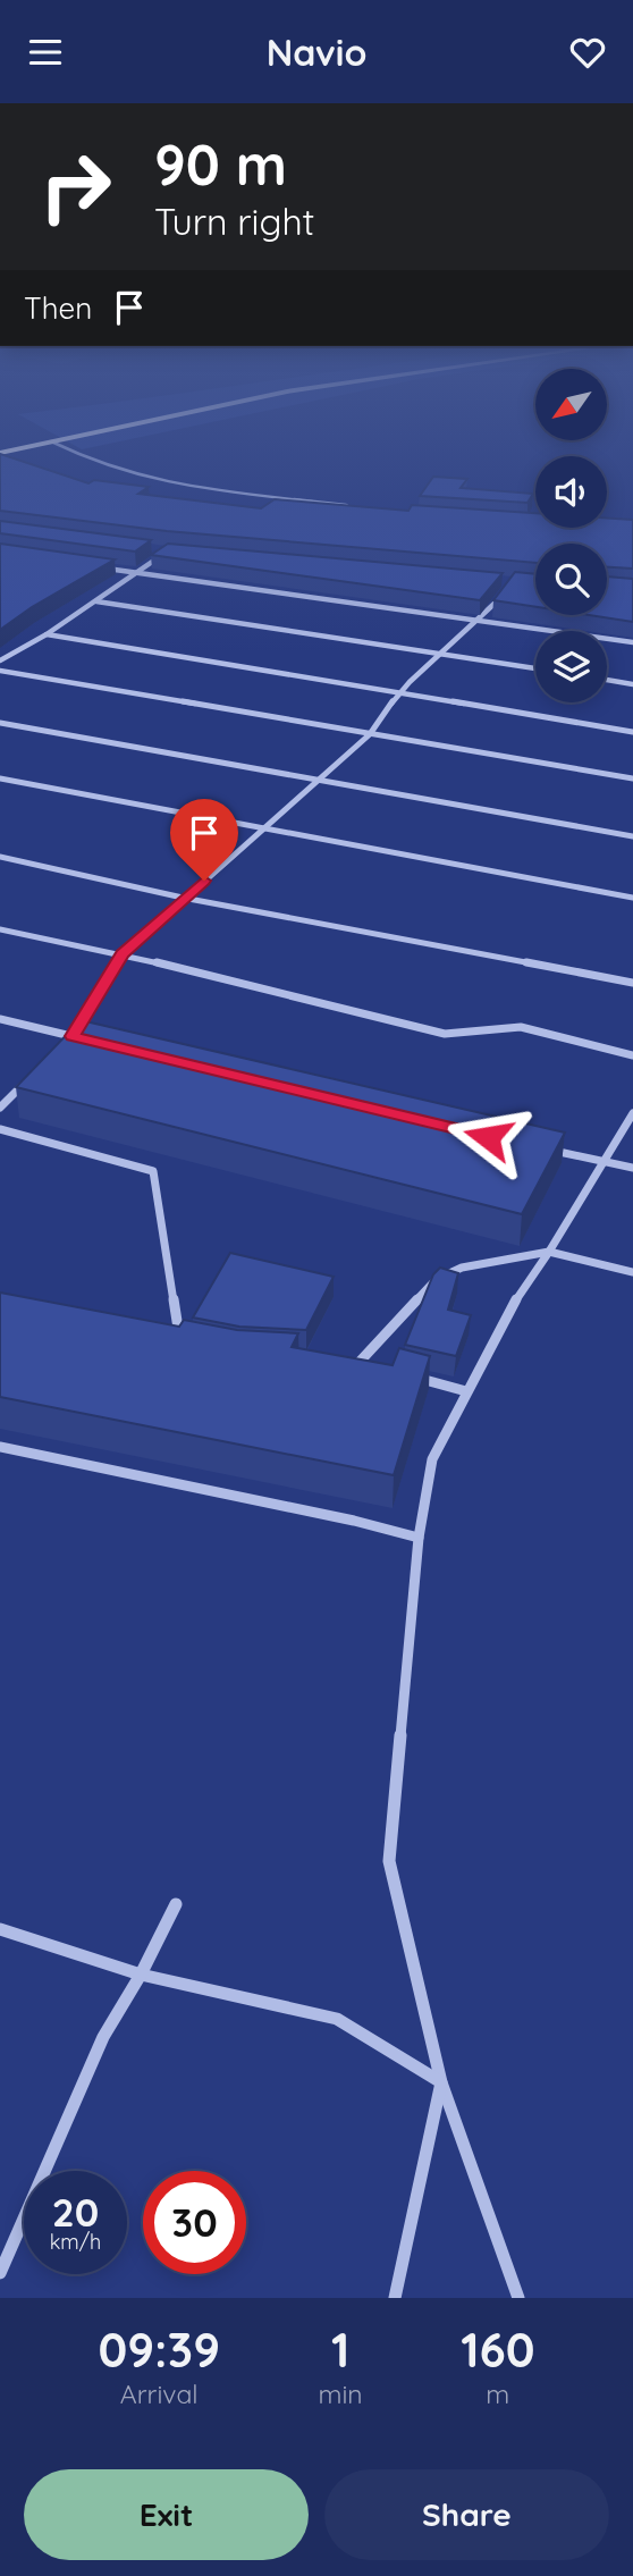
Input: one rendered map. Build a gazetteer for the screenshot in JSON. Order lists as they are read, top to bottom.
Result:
{
  "north": "bottom left",
  "page": {
    "header": "Navio",
    "turn": ["90 m", "Turn right"],
    "then": "Then",
    "speed": "20 km/h",
    "limit": "30",
    "eta": [
      "09:39",
      "Arrival",
      "1",
      "min",
      "160",
      "m"
    ],
    "buttons": ["Exit", "Share"]
  }
}
